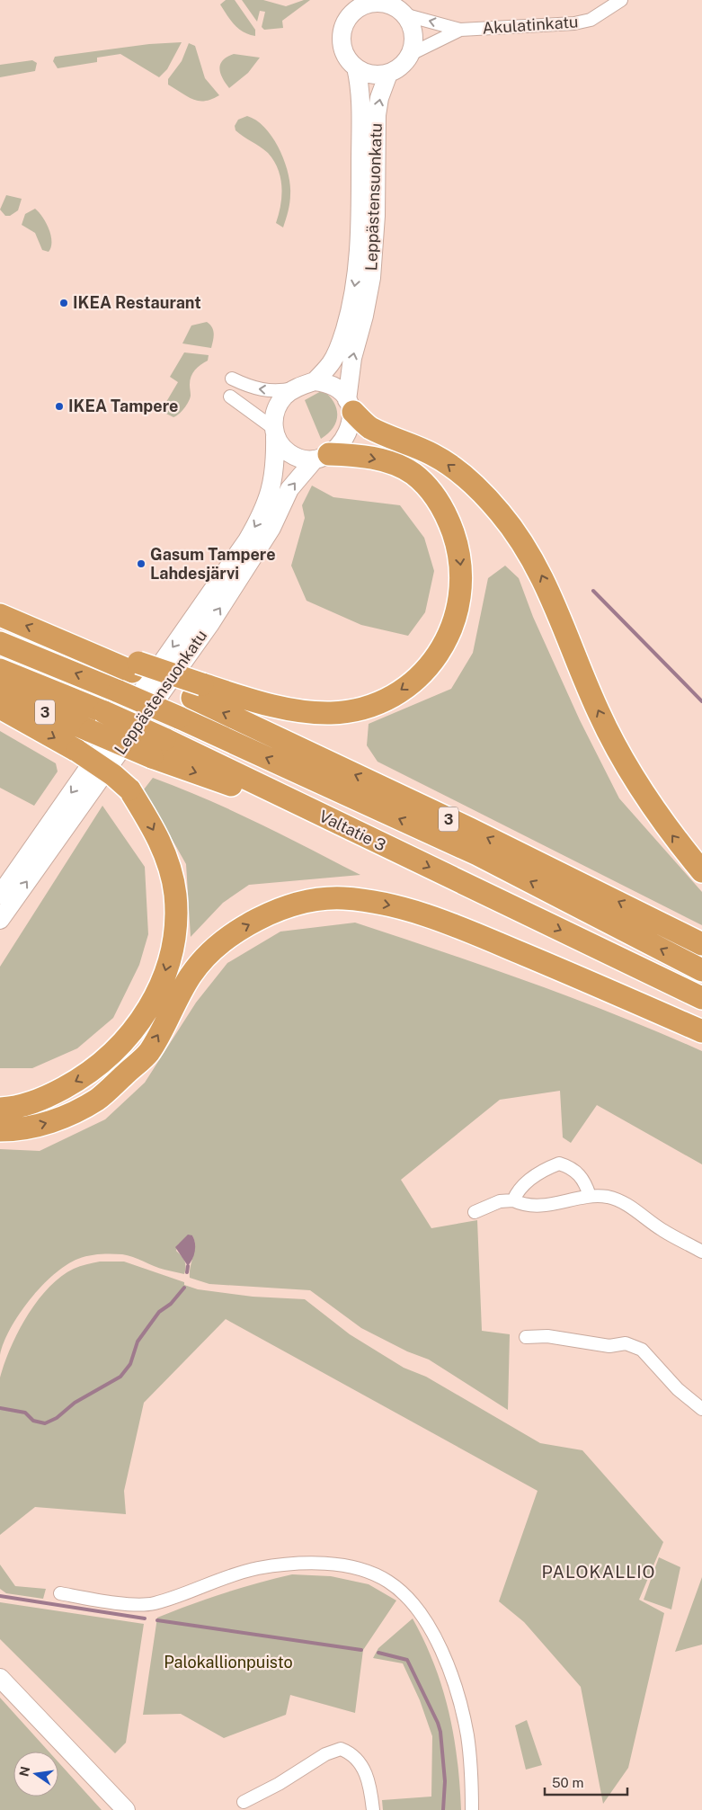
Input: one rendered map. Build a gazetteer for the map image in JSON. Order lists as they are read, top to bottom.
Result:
{
  "streets": {
    "highway": ["3", "Valtatie 3"],
    "main road": ["Leppästensuonkatu"],
    "street": ["Akulatinkatu"]
  },
  "crossings": [
    ["Akulatinkatu", "Leppästensuonkatu"],
    ["3", "Valtatie 3"]
  ],
  "districts": ["PALOKALLIO"],
  "parks": ["Palokallionpuisto"],
  "places": ["IKEA Restaurant", "IKEA Tampere", "Gasum Tampere Lahdesjärvi"],
  "scale_bar": "50 m",
  "north": "left"
}
